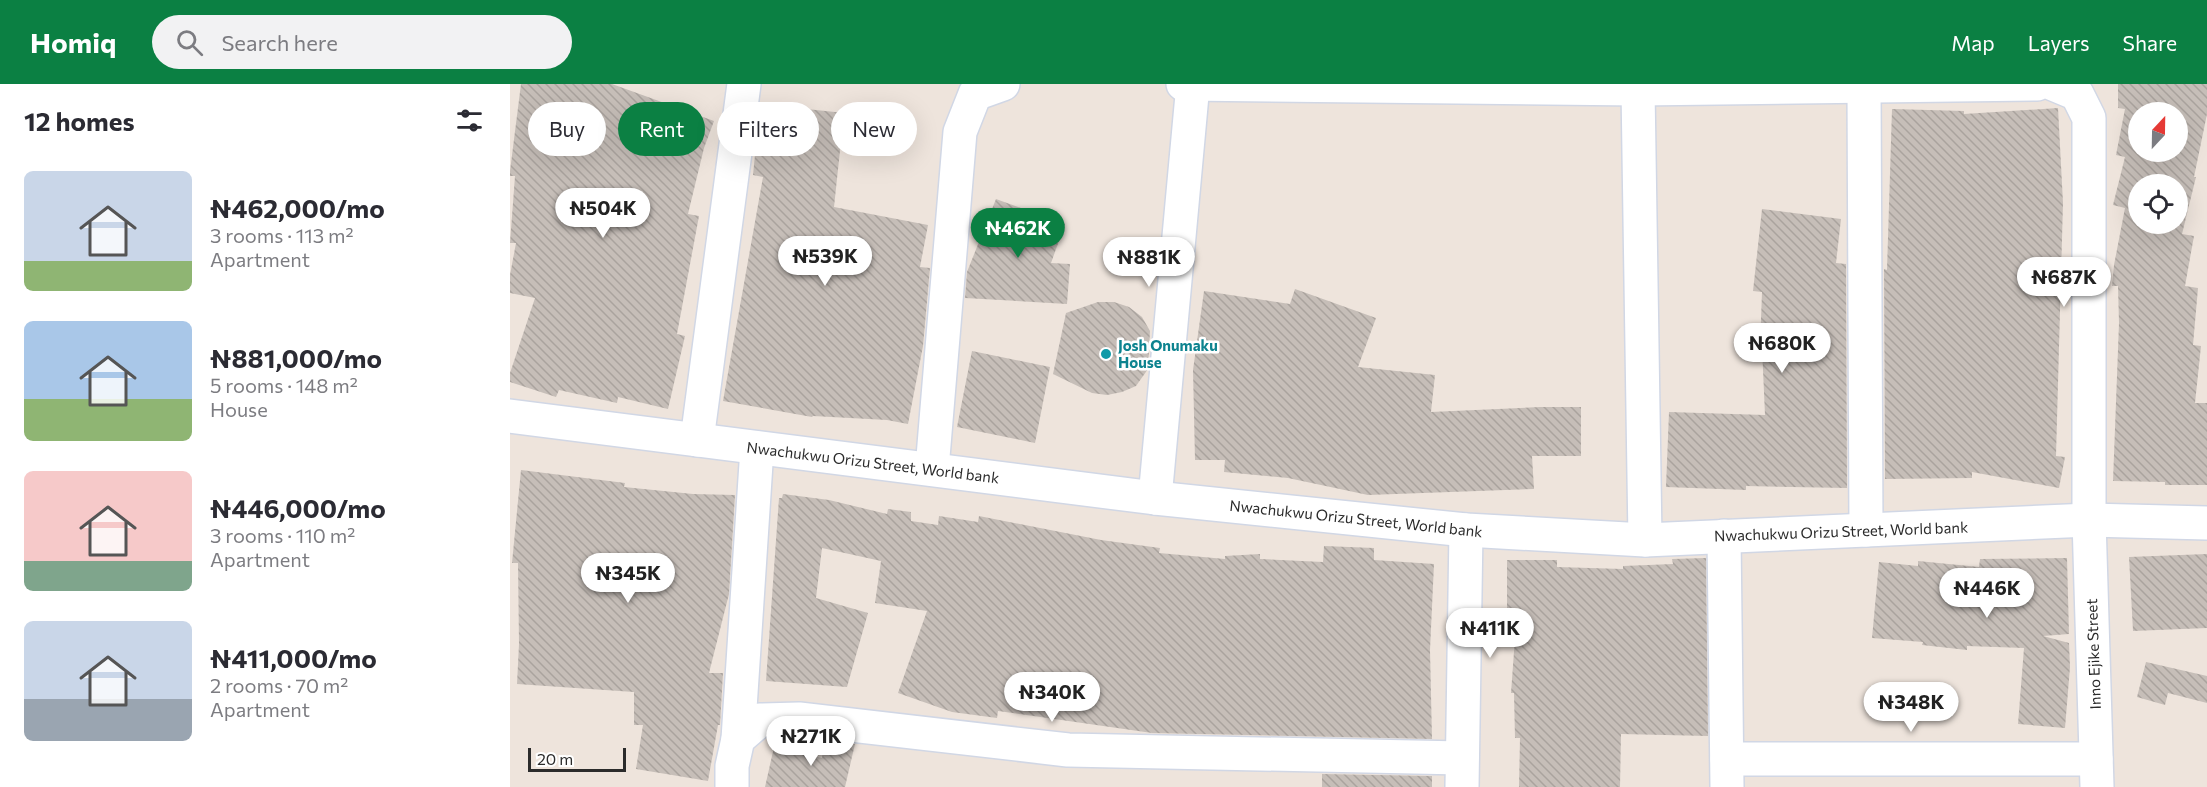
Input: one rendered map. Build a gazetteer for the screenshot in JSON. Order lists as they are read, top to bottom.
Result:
{
  "streets": {
    "street": ["Nwachukwu Orizu Street, World bank", "Inno Ejike Street"]
  },
  "crossings": [
    ["Nwachukwu Orizu Street, World bank", "Inno Ejike Street"]
  ],
  "places": ["Josh Onumaku House"],
  "scale_bar": "20 m",
  "north": "top",
  "page": {
    "header": "Homiq",
    "search": "Search here",
    "nav": ["Map", "Layers", "Share"],
    "heading": "12 homes",
    "chip": [
      "Buy",
      "Rent",
      "Filters",
      "New"
    ],
    "list": [
      {
        "name": "₦462,000/mo",
        "note": "3 rooms · 113 m² · Apartment"
      },
      {
        "name": "₦881,000/mo",
        "note": "5 rooms · 148 m² · House"
      },
      {
        "name": "₦446,000/mo",
        "note": "3 rooms · 110 m² · Apartment"
      },
      {
        "name": "₦411,000/mo",
        "note": "2 rooms · 70 m² · Apartment"
      }
    ],
    "price": [
      "₦504K",
      "₦462K",
      "₦539K",
      "₦881K",
      "₦687K",
      "₦680K",
      "₦345K",
      "₦446K",
      "₦411K",
      "₦340K",
      "₦348K",
      "₦271K"
    ],
    "scale": "20 m"
  }
}
